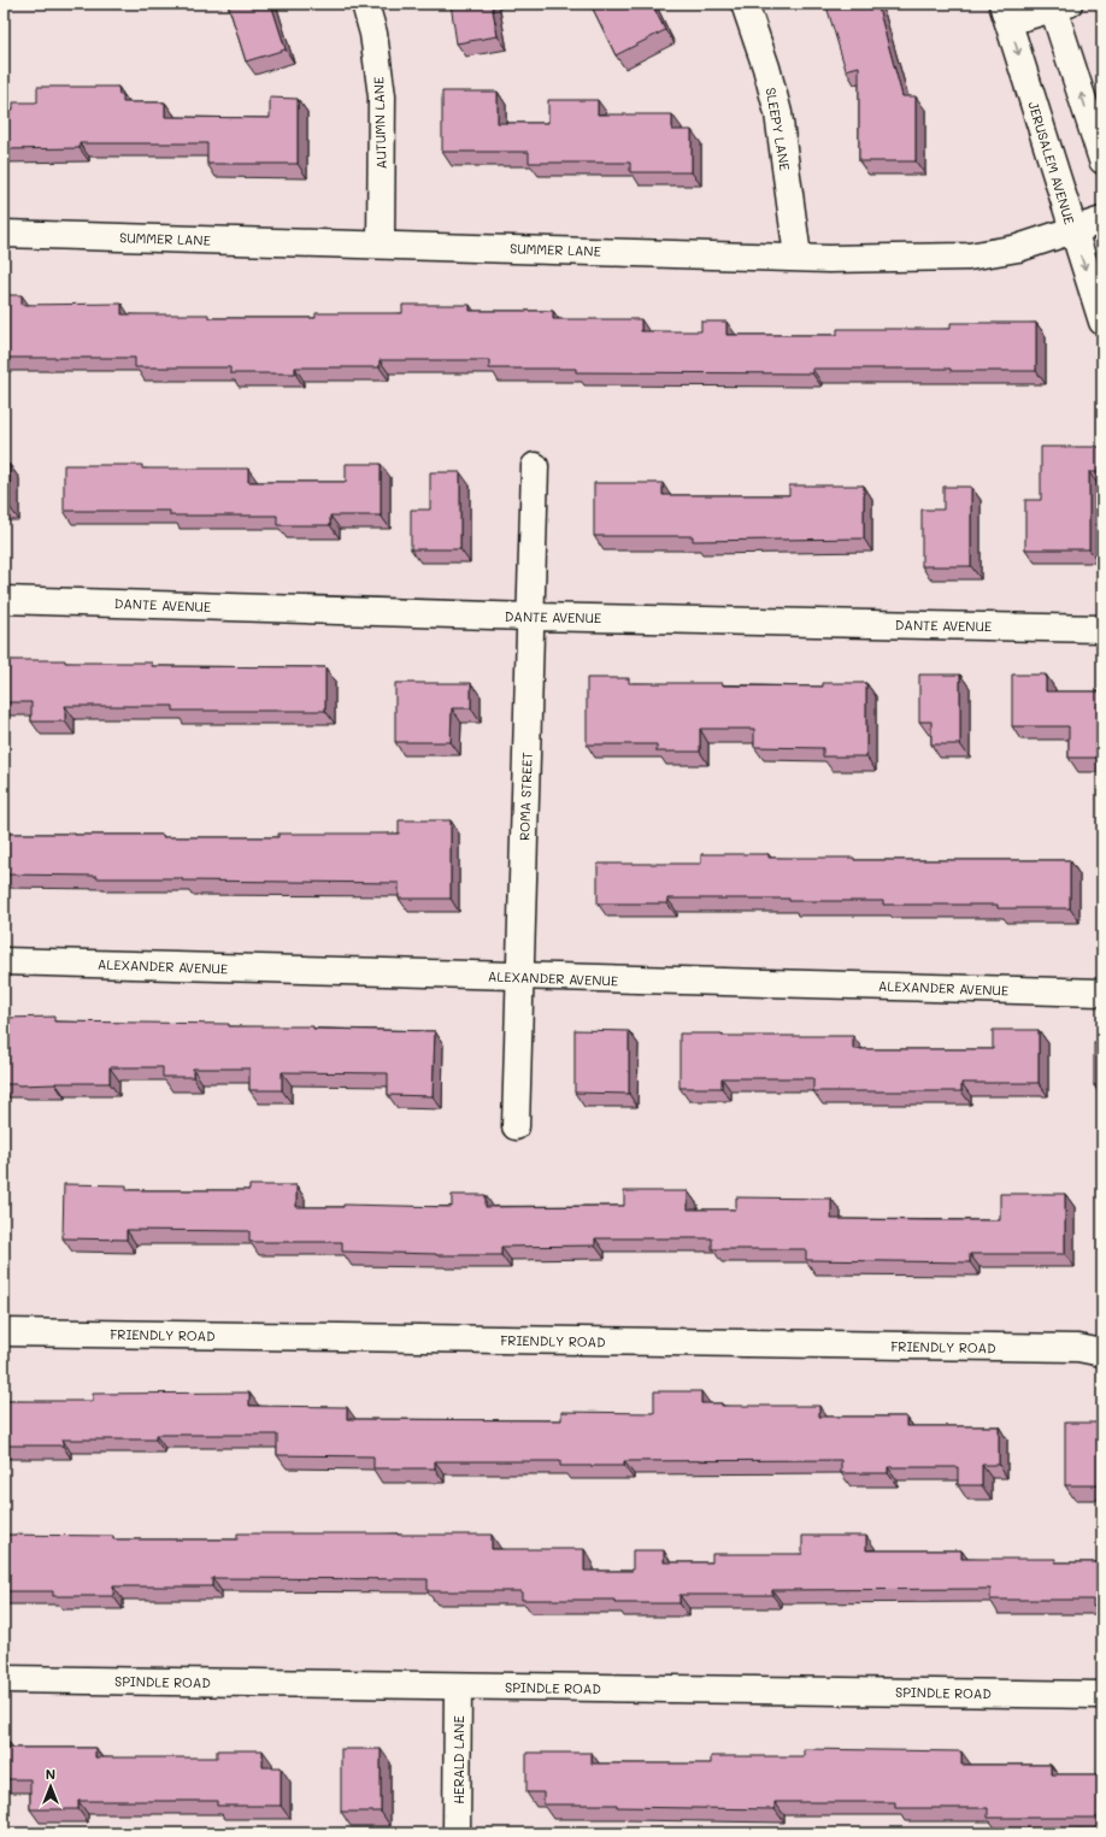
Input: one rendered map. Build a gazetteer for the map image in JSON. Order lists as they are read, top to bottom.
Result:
{
  "streets": {
    "street": [
      "AUTUMN LANE",
      "SLEEPY LANE",
      "JERUSALEM AVENUE",
      "SUMMER LANE",
      "DANTE AVENUE",
      "ROMA STREET",
      "ALEXANDER AVENUE",
      "FRIENDLY ROAD",
      "SPINDLE ROAD",
      "HERALD LANE"
    ]
  },
  "crossings": [
    ["AUTUMN LANE", "SUMMER LANE"],
    ["SLEEPY LANE", "SUMMER LANE"],
    ["JERUSALEM AVENUE", "SUMMER LANE"],
    ["DANTE AVENUE", "ROMA STREET"],
    ["ROMA STREET", "ALEXANDER AVENUE"],
    ["SPINDLE ROAD", "HERALD LANE"]
  ],
  "north": "top"
}
